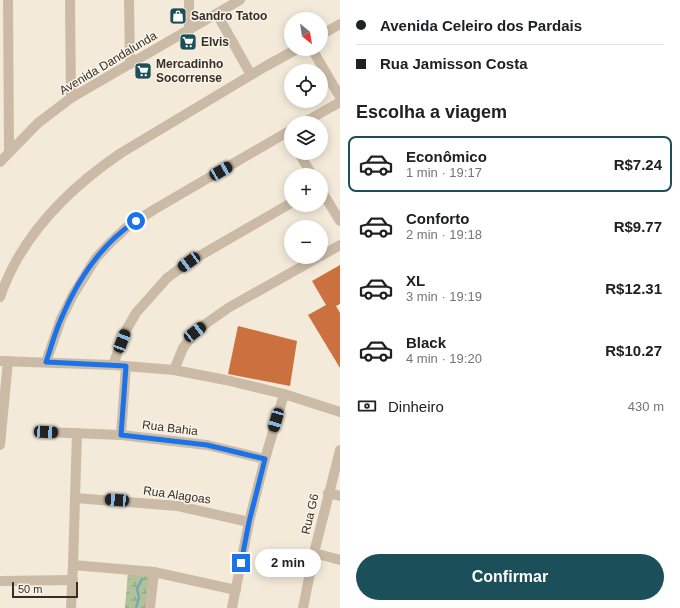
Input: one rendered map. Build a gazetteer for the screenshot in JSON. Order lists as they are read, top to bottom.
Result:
{
  "streets": {
    "street": [
      "Avenida Dandalunda",
      "Rua Bahia",
      "Rua Alagoas",
      "Rua G6"
    ]
  },
  "places": {
    "shop": ["Sandro Tatoo"],
    "supermarket": ["Elvis", "Mercadinho Socorrense"]
  },
  "scale_bar": "50 m",
  "north": "bottom right",
  "page": {
    "banner": ["Avenida Celeiro dos Pardais", "Rua Jamisson Costa"],
    "map_buttons": ["+", "−"],
    "heading": "Escolha a viagem",
    "list": [
      {
        "name": "Econômico",
        "note": "1 min · 19:17",
        "value": "R$7.24"
      },
      {
        "name": "Conforto",
        "note": "2 min · 19:18",
        "value": "R$9.77"
      },
      {
        "name": "XL",
        "note": "3 min · 19:19",
        "value": "R$12.31"
      },
      {
        "name": "Black",
        "note": "4 min · 19:20",
        "value": "R$10.27"
      }
    ],
    "pay": ["Dinheiro", "430 m"],
    "buttons": "Confirmar",
    "bubble": "2 min",
    "scale": "50 m"
  }
}
